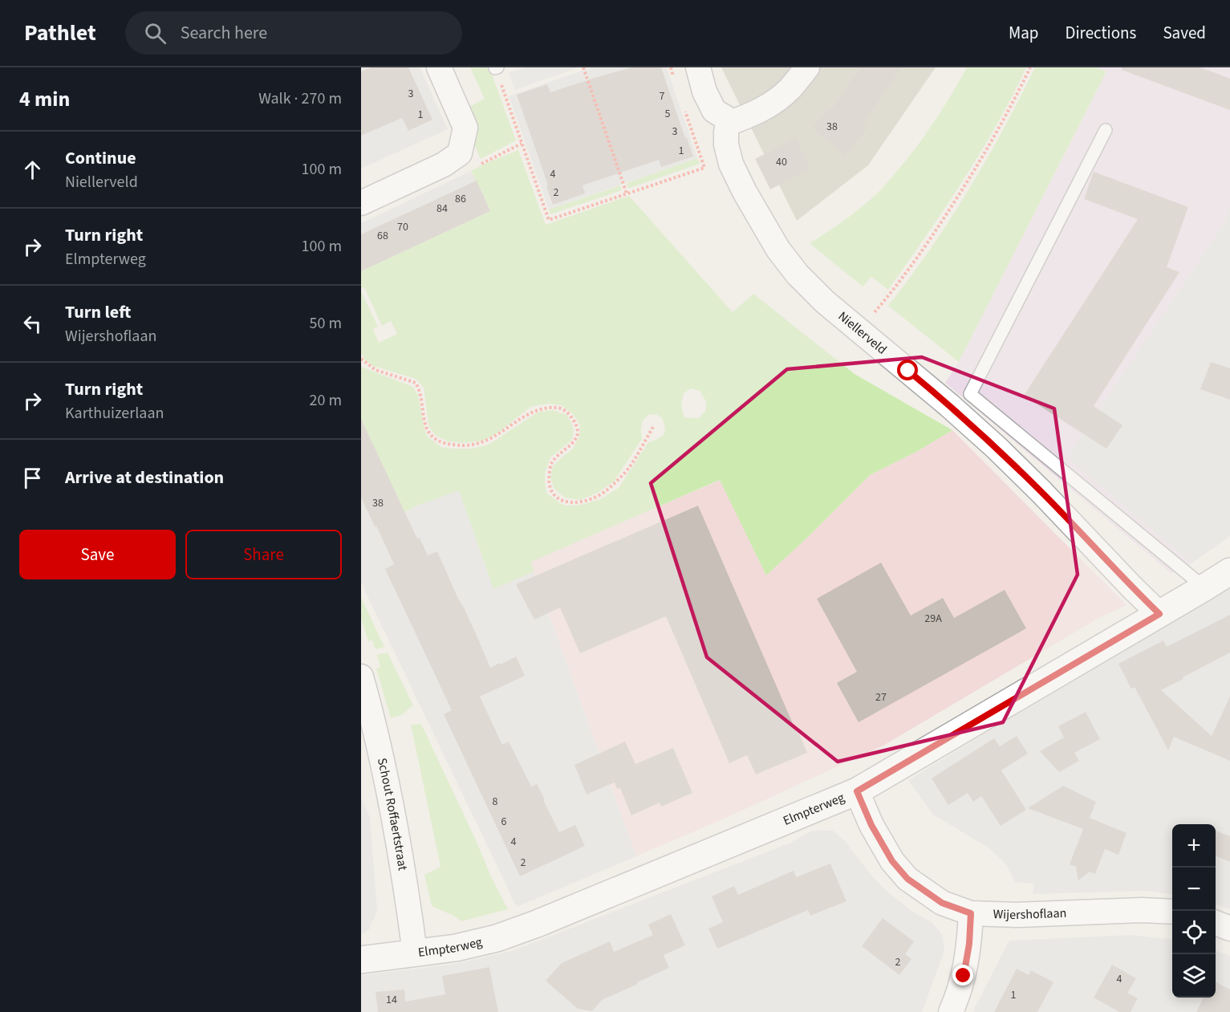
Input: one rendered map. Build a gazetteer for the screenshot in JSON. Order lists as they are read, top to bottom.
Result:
{
  "streets": {
    "street": [
      "Niellerveld",
      "Elmpterweg",
      "Schout Roffaertstraat",
      "Wijershoflaan"
    ]
  },
  "crossings": [
    ["Niellerveld", "Elmpterweg"],
    ["Elmpterweg", "Schout Roffaertstraat"],
    ["Elmpterweg", "Wijershoflaan"]
  ],
  "house_numbers": [
    "3",
    "7",
    "5",
    "1",
    "38",
    "3",
    "1",
    "40",
    "4",
    "2",
    "86",
    "84",
    "70",
    "68",
    "38",
    "29A",
    "27",
    "8",
    "6",
    "4",
    "2",
    "2",
    "4",
    "1",
    "14"
  ],
  "page": {
    "header": "Pathlet",
    "search": "Search here",
    "nav": ["Map", "Directions", "Saved"],
    "heading": ["4 min", "Walk · 270 m"],
    "list": [
      ["Continue", "Niellerveld", "100 m"],
      ["Turn right", "Elmpterweg", "100 m"],
      ["Turn left", "Wijershoflaan", "50 m"],
      ["Turn right", "Karthuizerlaan", "20 m"],
      "Arrive at destination"
    ],
    "buttons": ["Save", "Share"],
    "map_buttons": ["+", "−"]
  }
}
